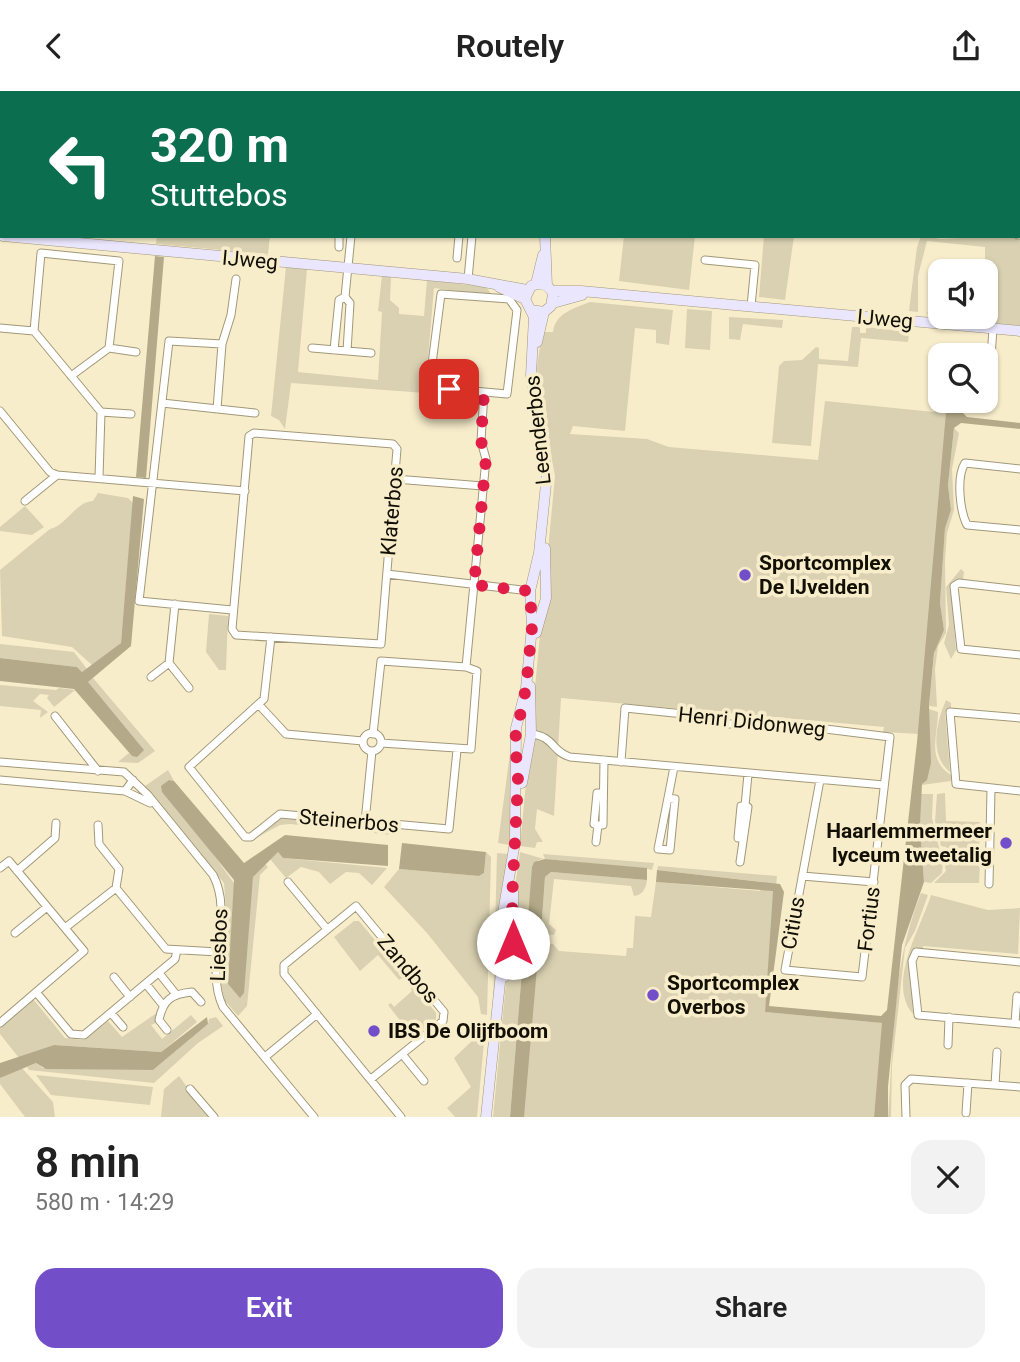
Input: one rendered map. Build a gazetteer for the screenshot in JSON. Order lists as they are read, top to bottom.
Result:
{
  "streets": {
    "main road": ["IJweg", "Leenderbos"],
    "street": [
      "Klaterbos",
      "Henri Didonweg",
      "Steinerbos",
      "Fortius",
      "Citius",
      "Liesbos",
      "Zandbos"
    ]
  },
  "crossings": [
    ["Henri Didonweg", "Fortius"],
    ["Fortius", "Citius"]
  ],
  "places": [
    "Sportcomplex De IJvelden",
    "Haarlemmermeer lyceum tweetalig",
    "Sportcomplex Overbos",
    "IBS De Olijfboom"
  ],
  "page": {
    "header": "Routely",
    "turn": ["320 m", "Stuttebos"],
    "heading": ["8 min", "580 m · 14:29"],
    "buttons": ["Exit", "Share"]
  }
}
